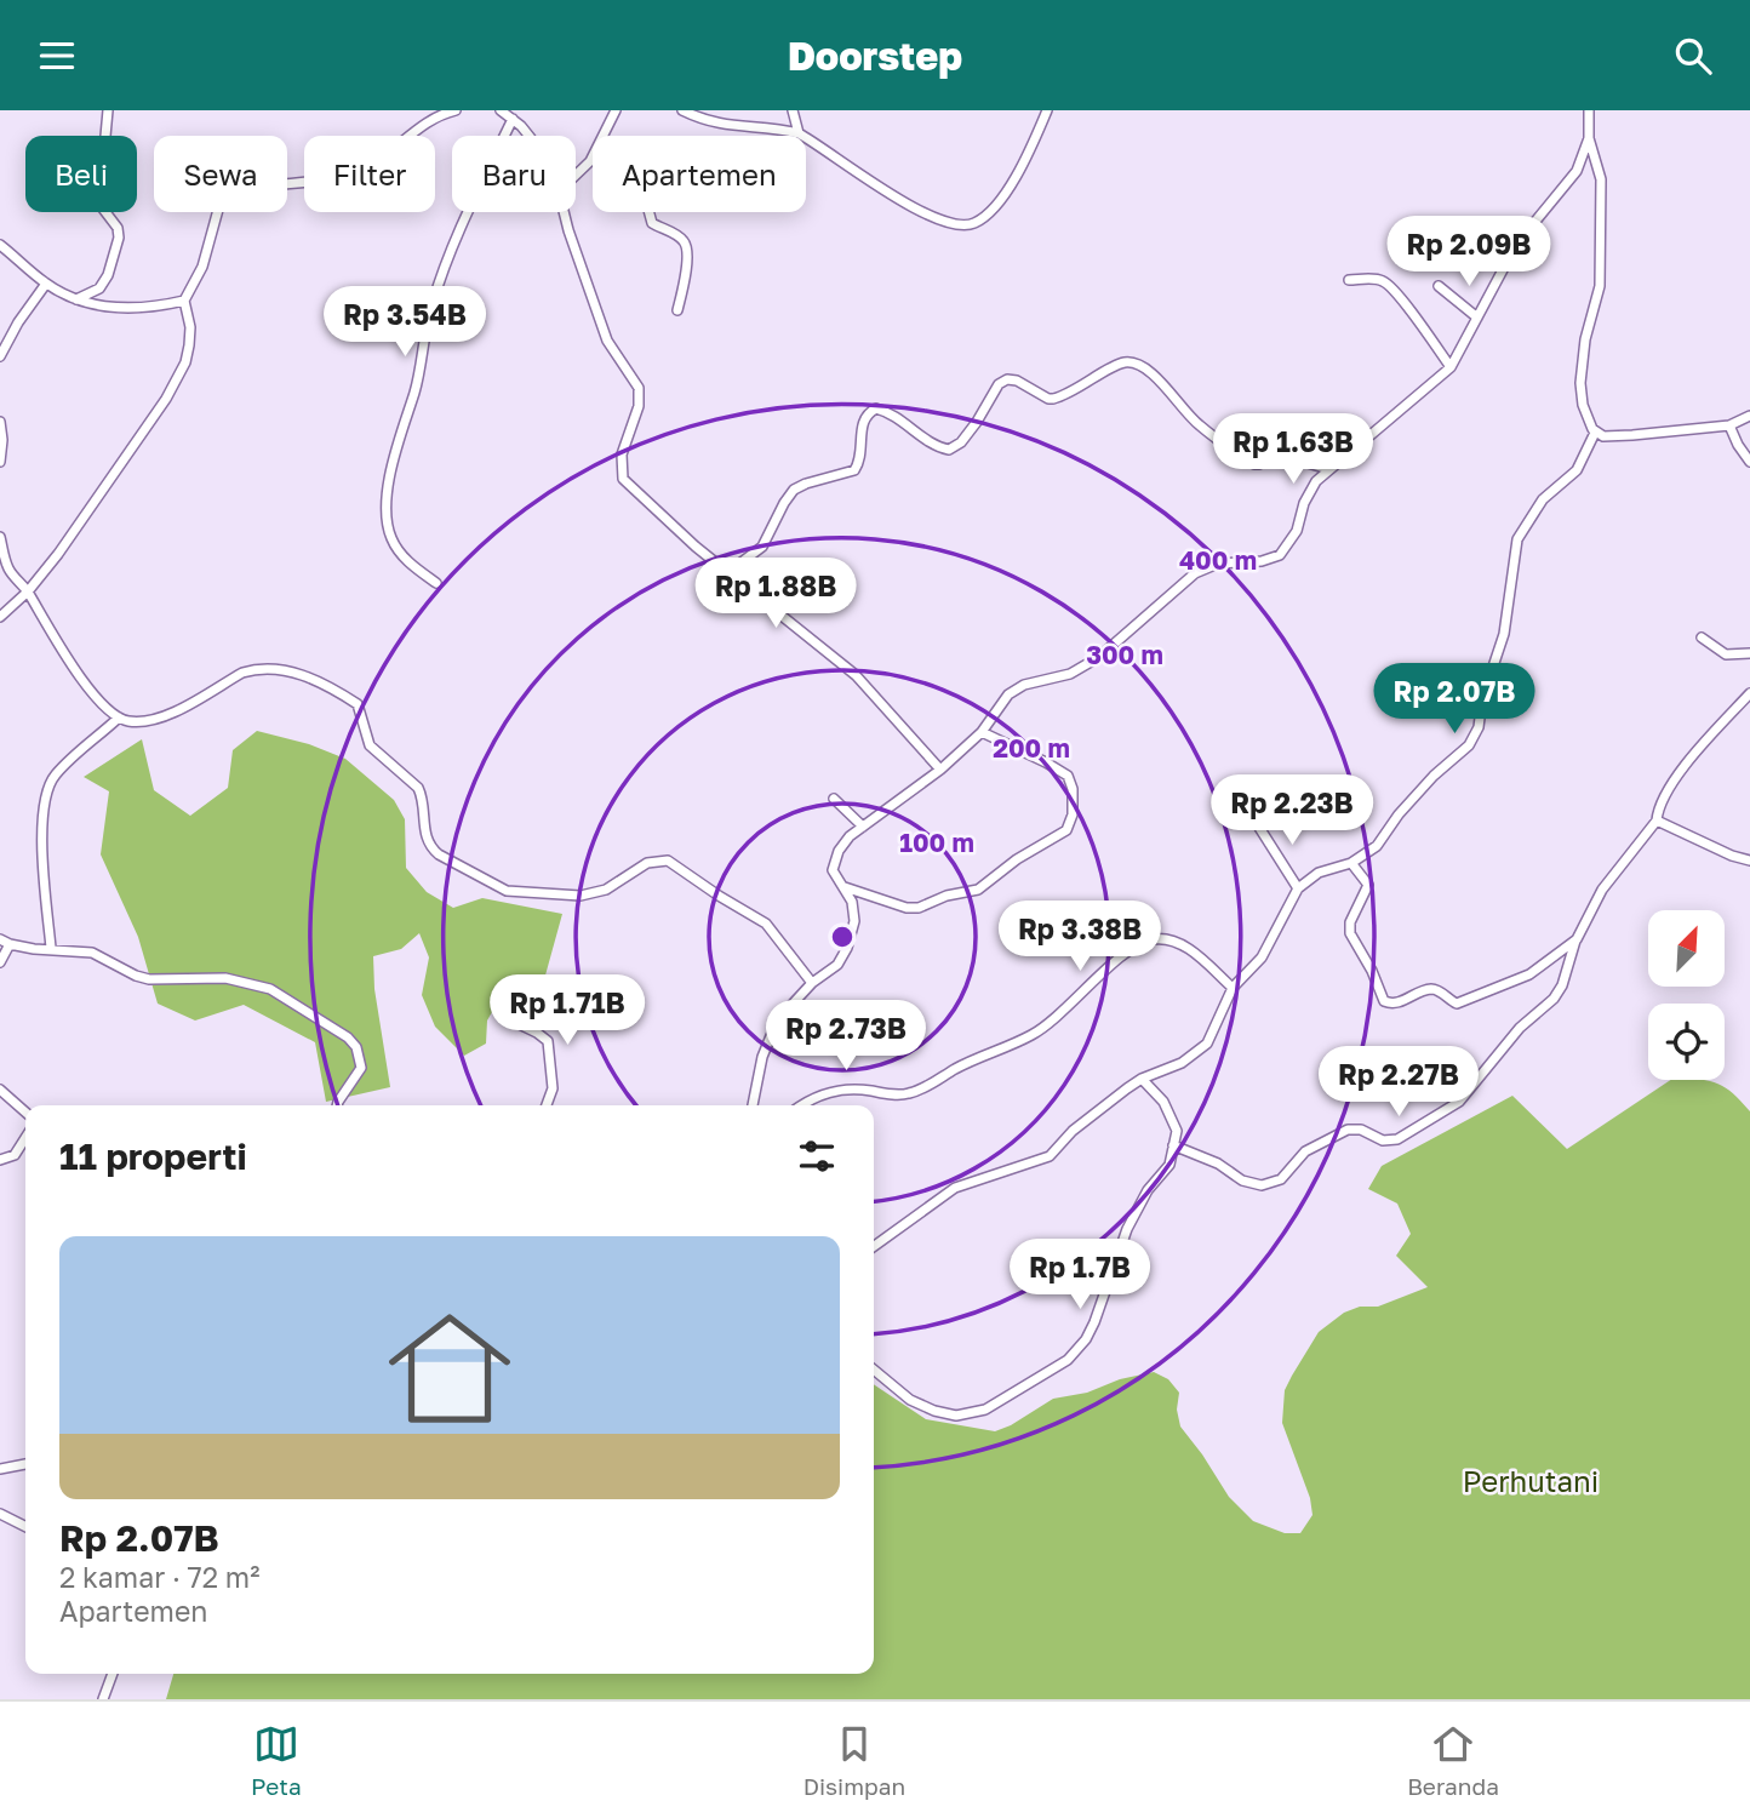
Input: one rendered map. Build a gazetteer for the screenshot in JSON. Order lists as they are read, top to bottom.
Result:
{
  "parks": ["Perhutani"],
  "north": "top right",
  "page": {
    "header": "Doorstep",
    "chip": [
      "Beli",
      "Sewa",
      "Filter",
      "Baru",
      "Apartemen"
    ],
    "price": [
      "Rp 2.09B",
      "Rp 3.54B",
      "Rp 1.63B",
      "Rp 1.88B",
      "Rp 2.07B",
      "Rp 2.23B",
      "Rp 3.38B",
      "Rp 1.71B",
      "Rp 2.73B",
      "Rp 2.27B",
      "Rp 1.7B"
    ],
    "heading": "11 properti",
    "list": [
      {
        "name": "Rp 2.07B",
        "note": "2 kamar · 72 m² · Apartemen"
      }
    ],
    "tabs": ["Peta", "Disimpan", "Beranda"]
  },
  "rings": [
    "400 m",
    "300 m",
    "200 m",
    "100 m"
  ]
}
